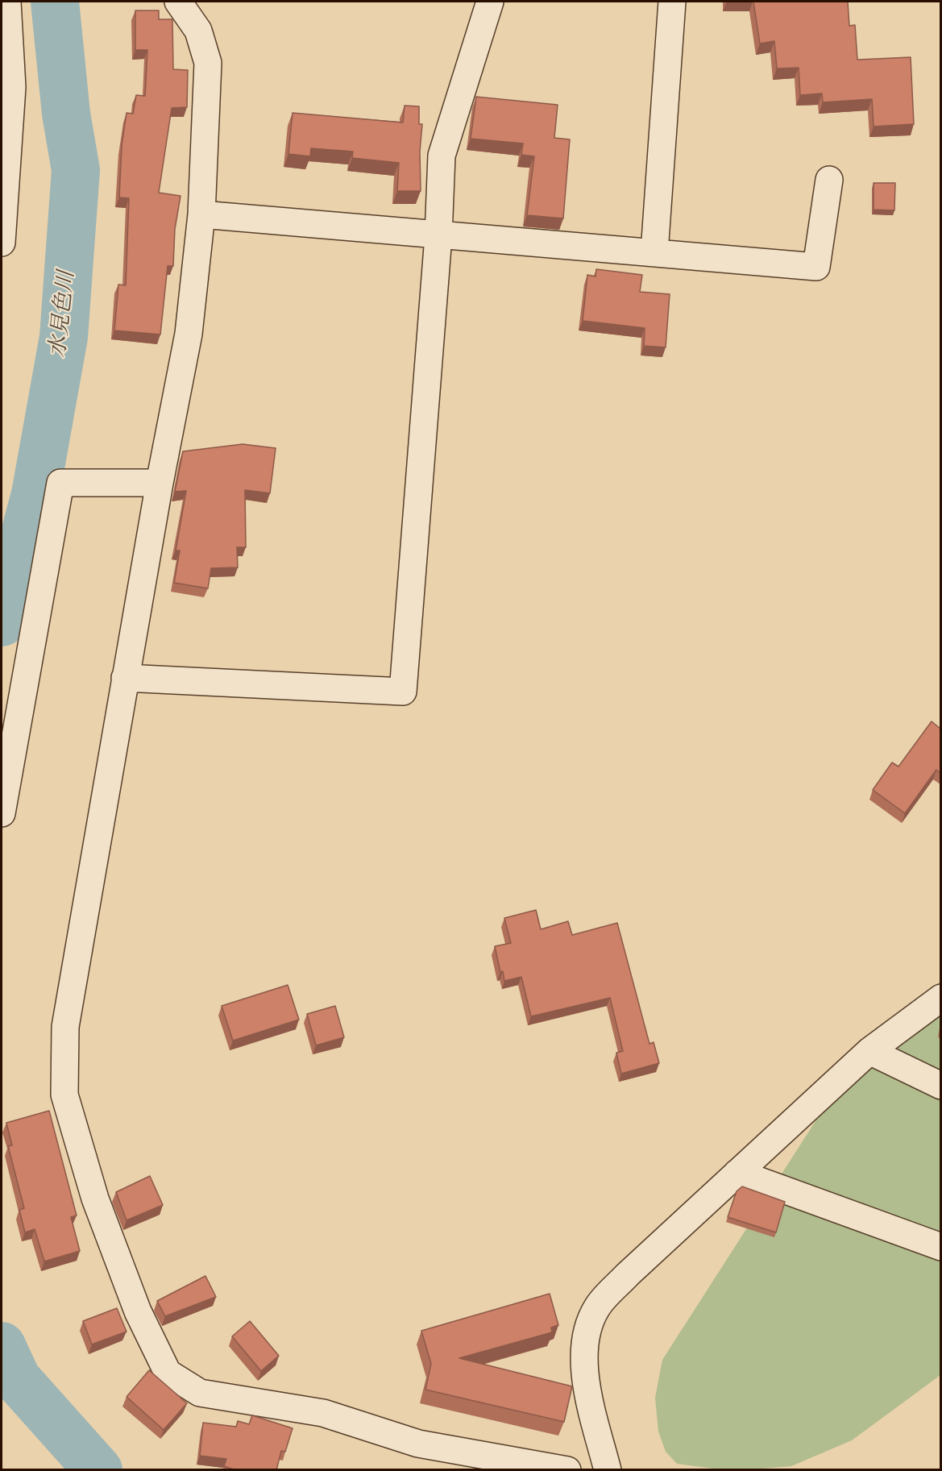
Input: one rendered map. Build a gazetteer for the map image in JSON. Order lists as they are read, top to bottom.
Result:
{
  "water": ["水見色川"]
}
